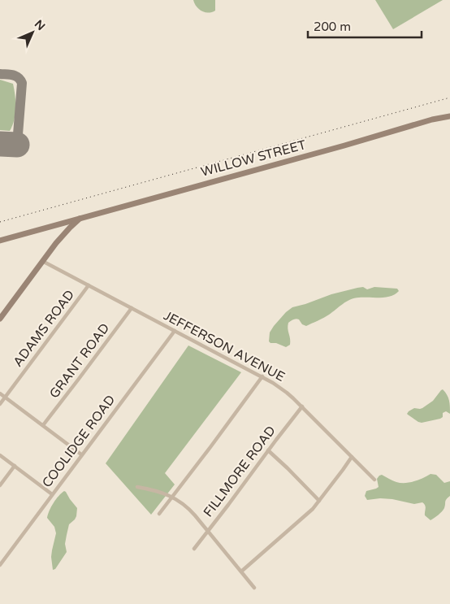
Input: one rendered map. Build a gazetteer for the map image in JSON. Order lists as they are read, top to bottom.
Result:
{
  "streets": {
    "main road": ["WILLOW STREET"],
    "street": [
      "ADAMS ROAD",
      "JEFFERSON AVENUE",
      "GRANT ROAD",
      "COOLIDGE ROAD",
      "FILLMORE ROAD"
    ]
  },
  "crossings": [
    ["ADAMS ROAD", "JEFFERSON AVENUE"],
    ["JEFFERSON AVENUE", "GRANT ROAD"],
    ["JEFFERSON AVENUE", "COOLIDGE ROAD"],
    ["JEFFERSON AVENUE", "FILLMORE ROAD"]
  ],
  "scale_bar": "200 m",
  "north": "top right"
}
